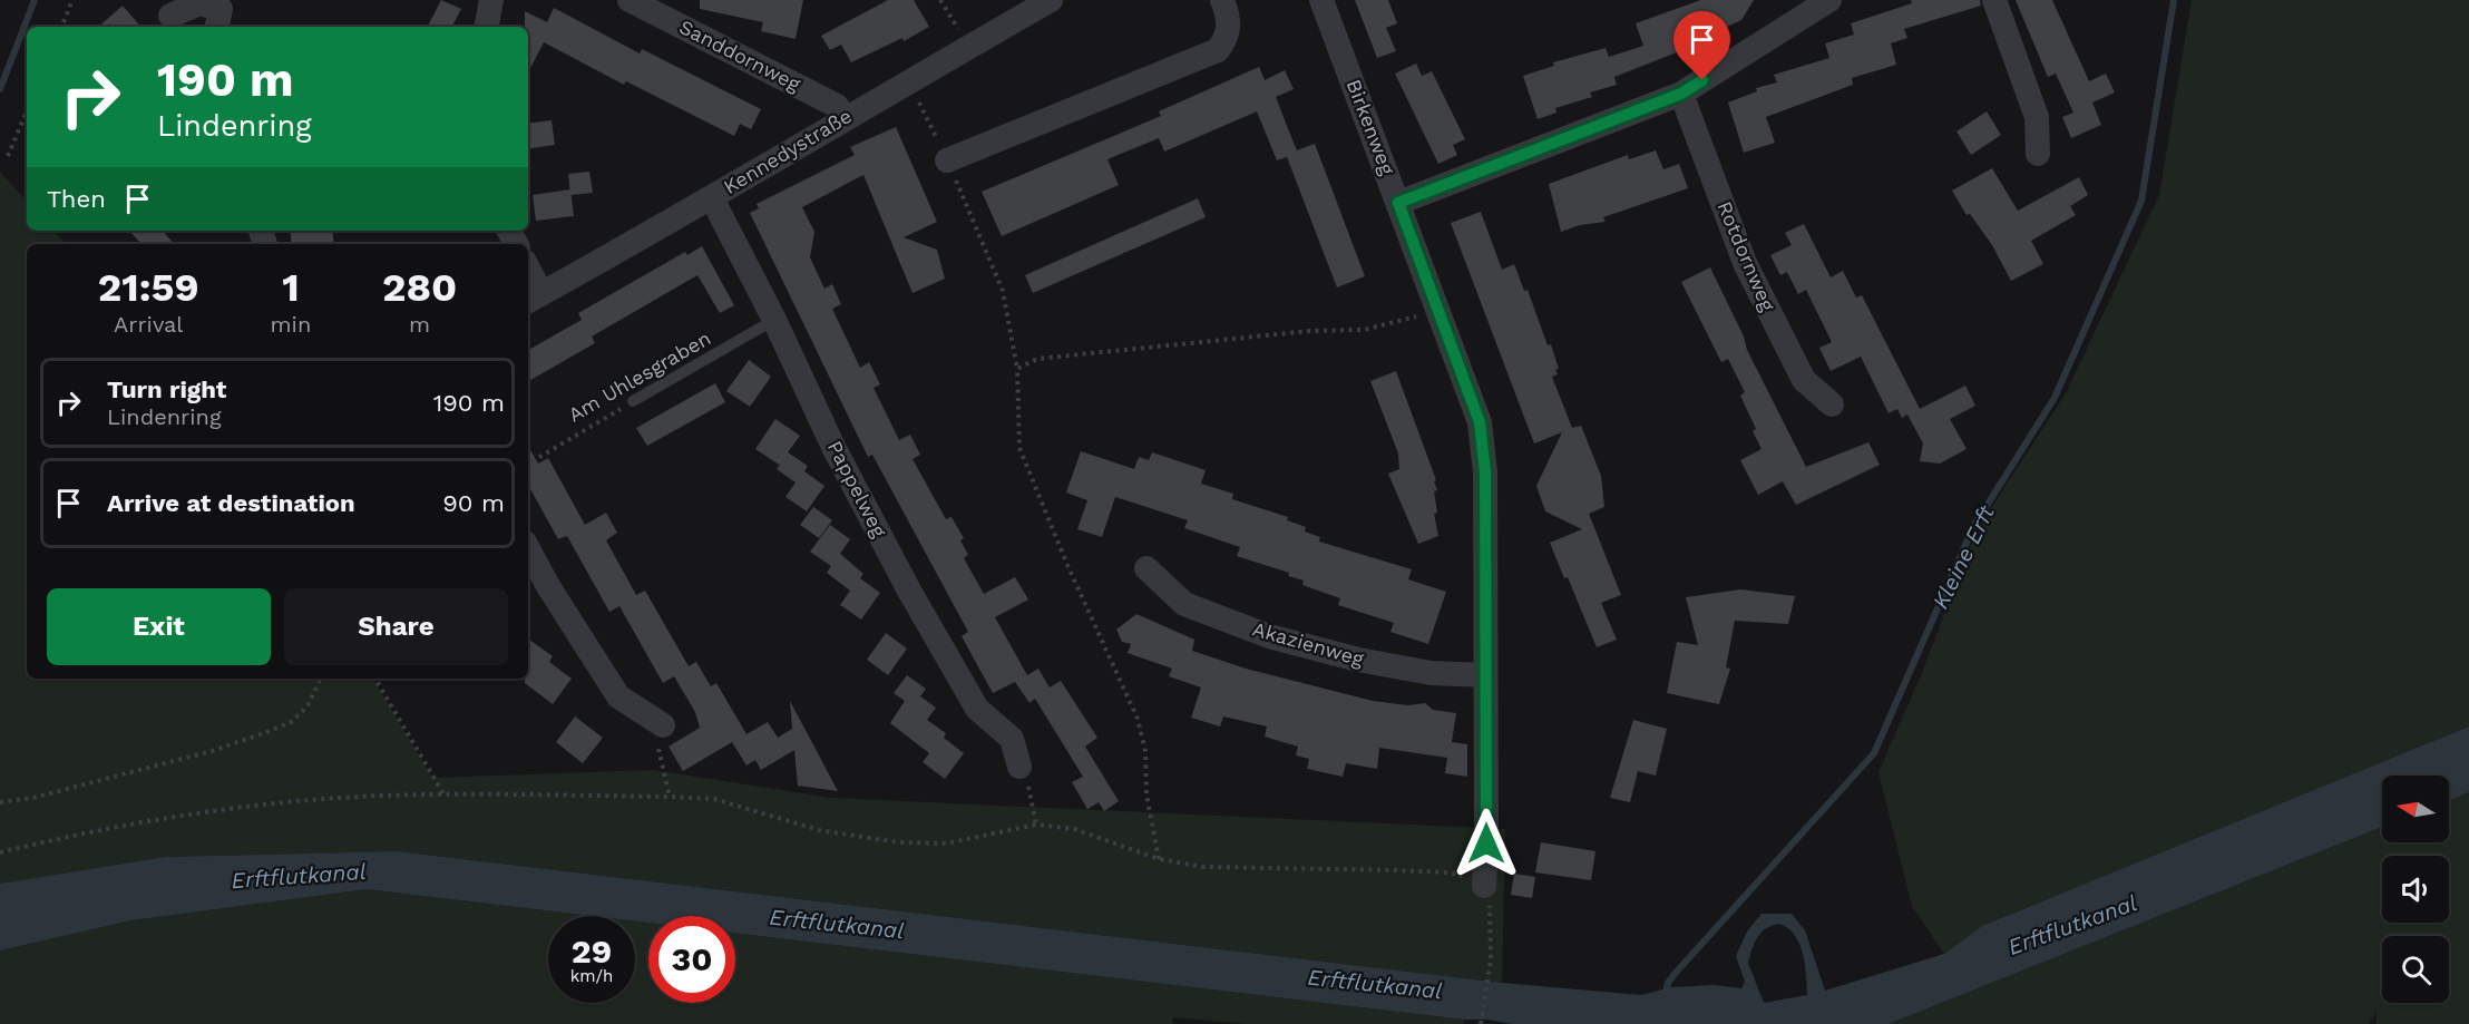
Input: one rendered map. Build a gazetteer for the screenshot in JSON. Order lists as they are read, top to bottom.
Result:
{
  "streets": {
    "street": [
      "Sanddornweg",
      "Birkenweg",
      "Kennedystraße",
      "Rotdornweg",
      "Pappelweg",
      "Akazienweg"
    ],
    "lane": ["Am Uhlesgraben"]
  },
  "crossings": [
    ["Sanddornweg", "Kennedystraße"],
    ["Birkenweg", "Akazienweg"],
    ["Kennedystraße", "Pappelweg"],
    ["Am Uhlesgraben", "Pappelweg"]
  ],
  "water": ["Kleine Erft", "Erftflutkanal"],
  "north": "left",
  "page": {
    "turn": ["190 m", "Lindenring"],
    "then": "Then",
    "eta": [
      "21:59",
      "Arrival",
      "1",
      "min",
      "280",
      "m"
    ],
    "list": [
      {
        "name": "Turn right",
        "note": "Lindenring",
        "value": "190 m"
      },
      {
        "name": "Arrive at destination",
        "value": "90 m"
      }
    ],
    "buttons": ["Exit", "Share"],
    "speed": "29 km/h",
    "limit": "30"
  }
}
